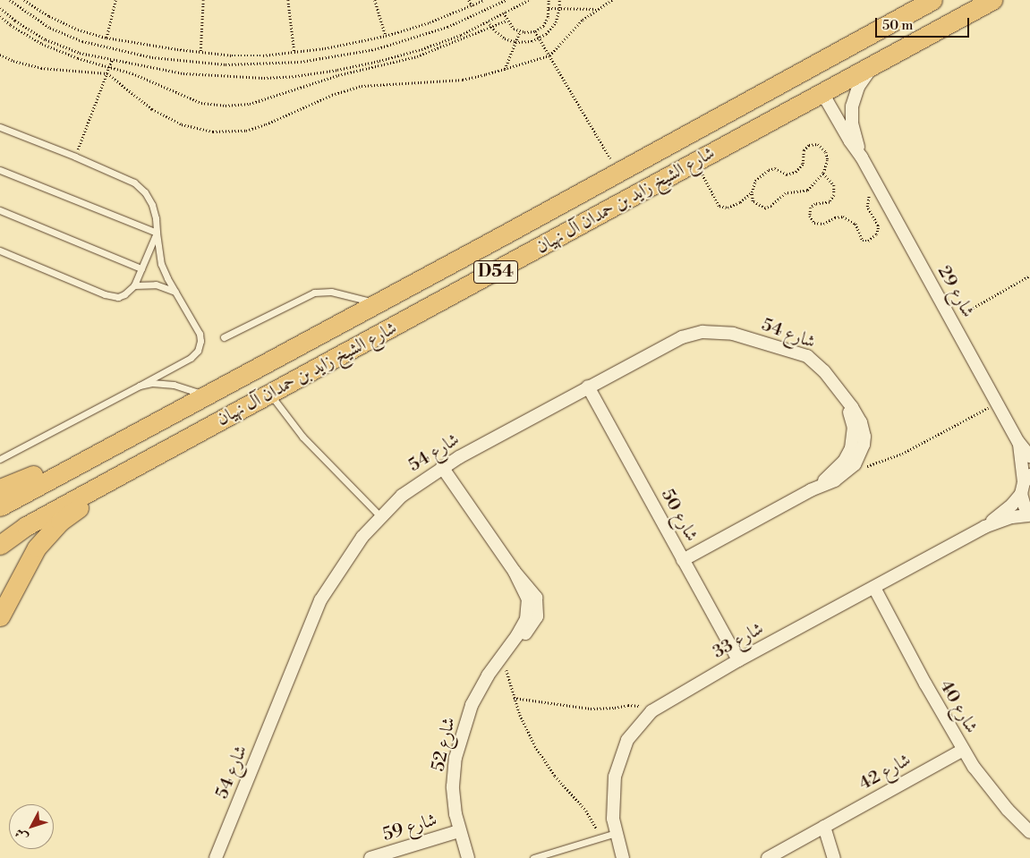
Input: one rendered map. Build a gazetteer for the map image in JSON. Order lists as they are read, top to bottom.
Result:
{
  "streets": {
    "main road": ["شارع الشيخ زايد بن حمدان آل نهيان", "D54"],
    "street": [
      "شارع 29",
      "شارع 54",
      "شارع 50",
      "شارع 33",
      "شارع 40",
      "شارع 52",
      "شارع 42",
      "شارع 59"
    ]
  },
  "crossings": [
    ["شارع الشيخ زايد بن حمدان آل نهيان", "شارع 29"],
    ["شارع 29", "شارع 33"],
    ["شارع 54", "شارع 50"],
    ["شارع 54", "شارع 52"],
    ["شارع 50", "شارع 33"],
    ["شارع 33", "شارع 40"],
    ["شارع 40", "شارع 42"],
    ["شارع 52", "شارع 59"]
  ],
  "scale_bar": "50 m",
  "north": "bottom left"
}
